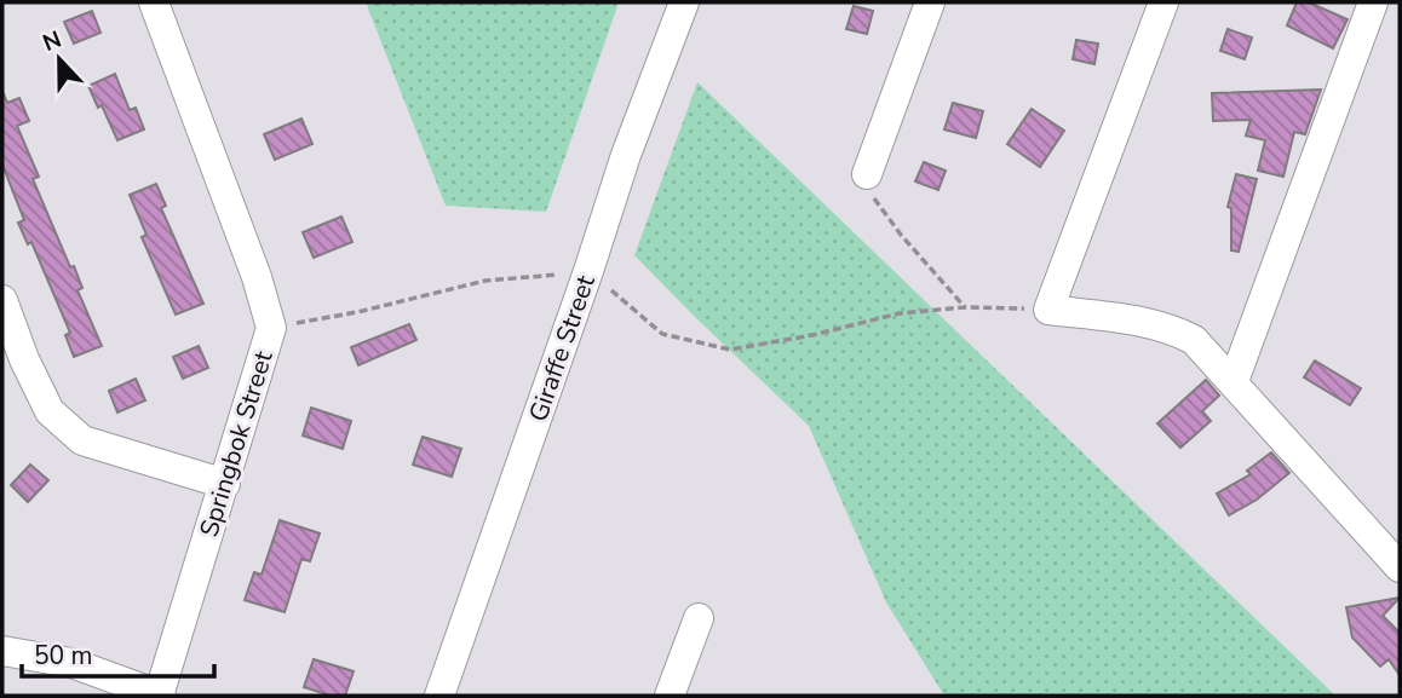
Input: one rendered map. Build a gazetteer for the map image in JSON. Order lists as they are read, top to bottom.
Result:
{
  "streets": {
    "street": ["Giraffe Street", "Springbok Street"]
  },
  "scale_bar": "50 m",
  "north": "top"
}
